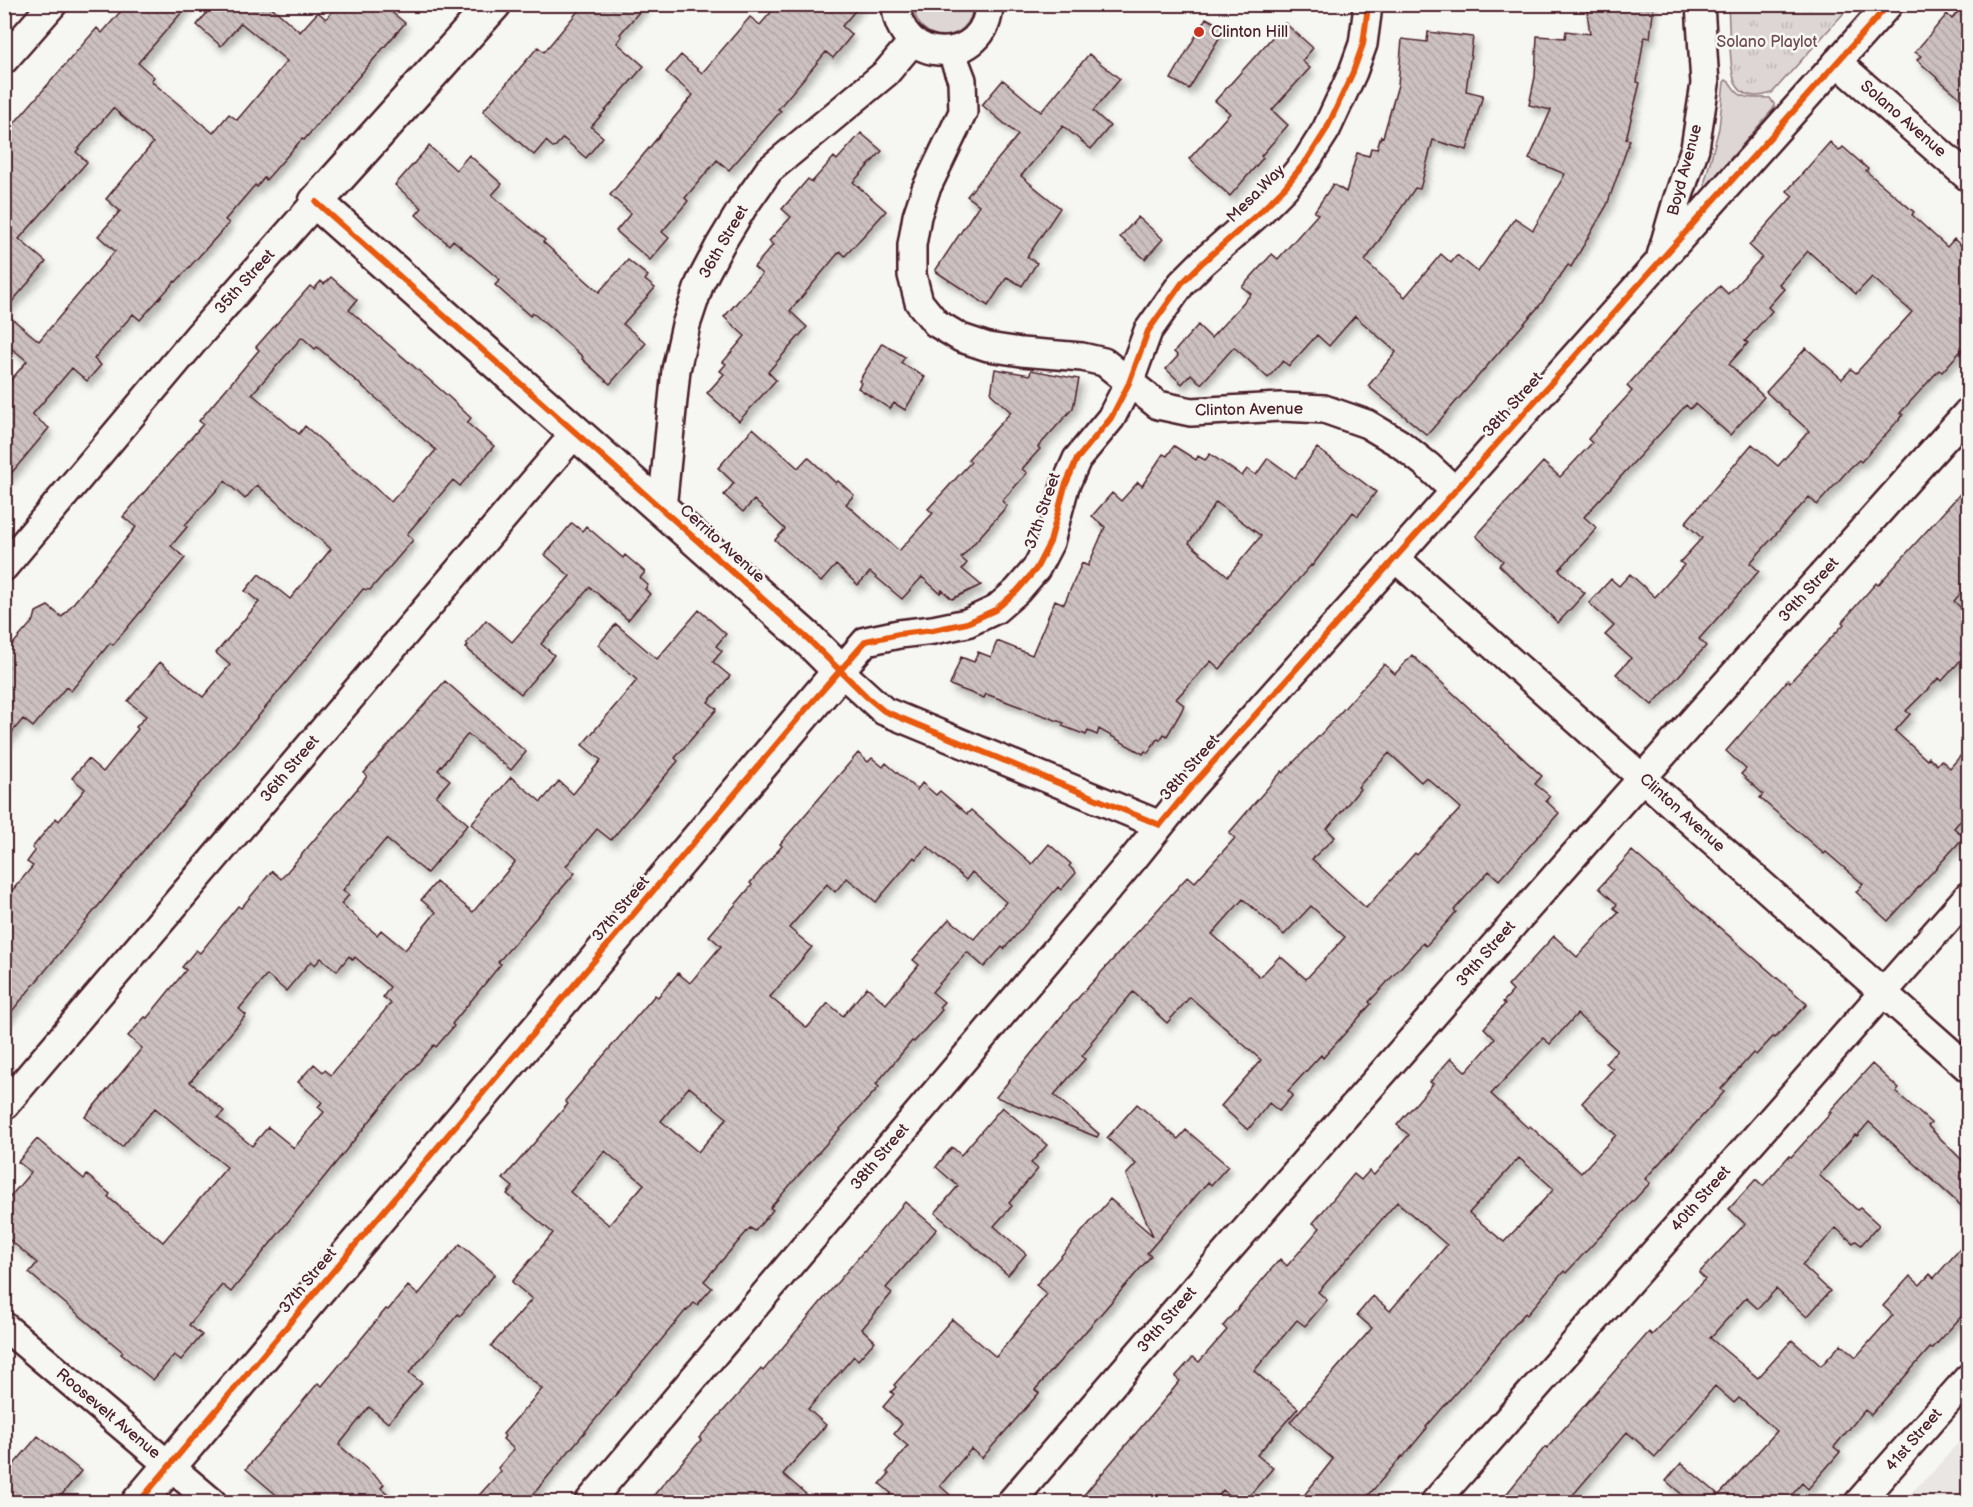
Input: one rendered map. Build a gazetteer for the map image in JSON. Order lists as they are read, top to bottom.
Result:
{
  "streets": {
    "street": [
      "Solano Avenue",
      "Boyd Avenue",
      "Mesa Way",
      "36th Street",
      "35th Street",
      "38th Street",
      "Clinton Avenue",
      "37th Street",
      "Cerrito Avenue",
      "39th Street",
      "40th Street",
      "Roosevelt Avenue",
      "41st Street"
    ]
  },
  "crossings": [
    ["Solano Avenue", "38th Street"],
    ["Boyd Avenue", "38th Street"],
    ["Mesa Way", "Clinton Avenue"],
    ["Mesa Way", "37th Street"],
    ["36th Street", "Cerrito Avenue"],
    ["35th Street", "Cerrito Avenue"],
    ["38th Street", "Clinton Avenue"],
    ["38th Street", "Cerrito Avenue"],
    ["Clinton Avenue", "37th Street"],
    ["Clinton Avenue", "39th Street"],
    ["Clinton Avenue", "40th Street"],
    ["37th Street", "Cerrito Avenue"],
    ["37th Street", "Roosevelt Avenue"]
  ],
  "parks": ["Solano Playlot"],
  "places": ["Clinton Hill"]
}
